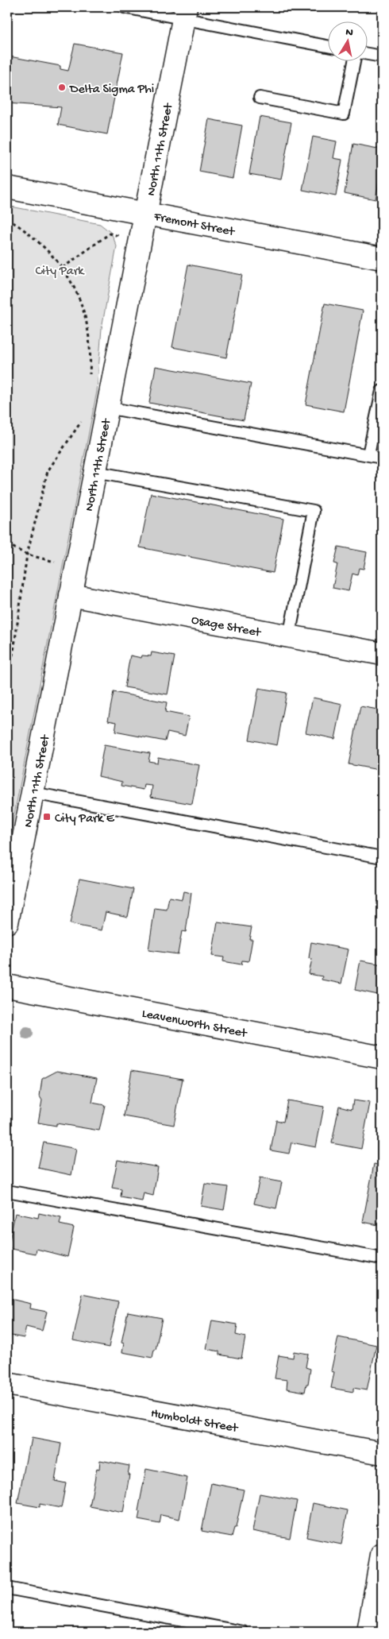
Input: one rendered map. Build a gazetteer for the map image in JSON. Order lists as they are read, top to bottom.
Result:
{
  "streets": {
    "street": [
      "North 11th Street",
      "Fremont Street",
      "Osage Street",
      "Leavenworth Street",
      "Humboldt Street"
    ]
  },
  "crossings": [
    ["North 11th Street", "Fremont Street"],
    ["North 11th Street", "Osage Street"]
  ],
  "parks": ["City Park"],
  "places": {
    "other": ["Delta Sigma Phi"],
    "transit": ["City Park E"]
  },
  "north": "top"
}
